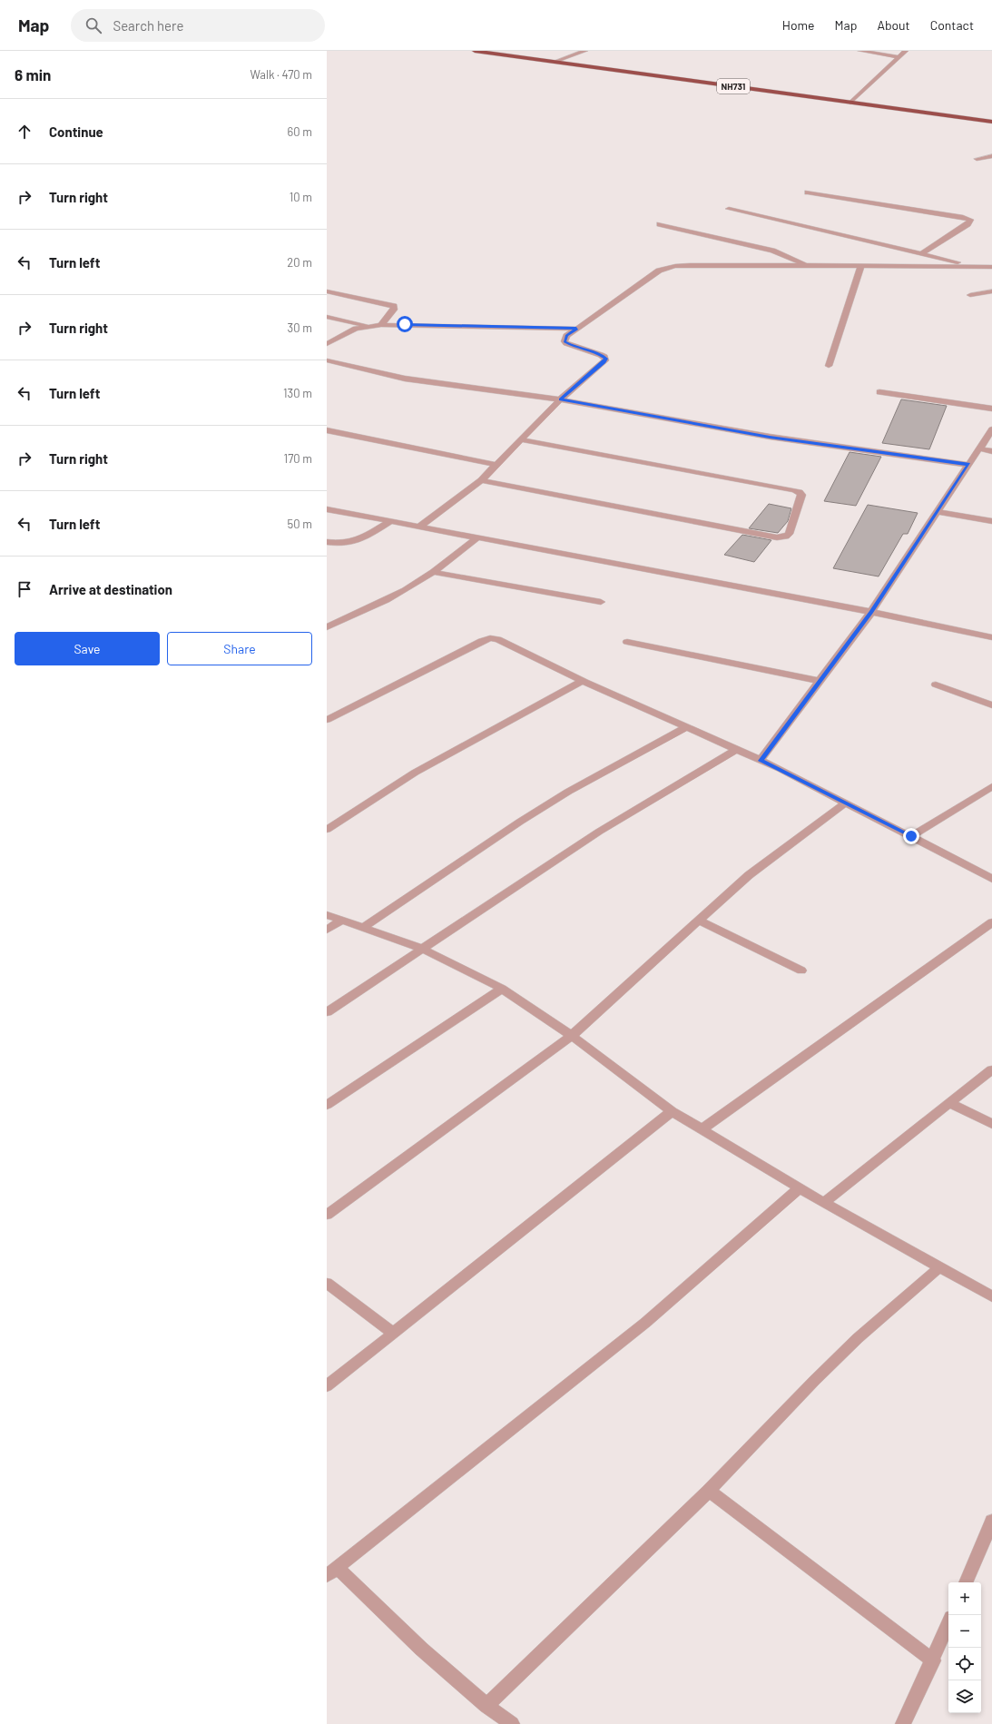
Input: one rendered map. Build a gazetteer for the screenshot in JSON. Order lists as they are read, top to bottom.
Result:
{
  "streets": {
    "highway": ["NH731"]
  },
  "page": {
    "header": "Map",
    "search": "Search here",
    "nav": [
      "Home",
      "Map",
      "About",
      "Contact"
    ],
    "heading": ["6 min", "Walk · 470 m"],
    "list": [
      ["Continue", "60 m"],
      ["Turn right", "10 m"],
      ["Turn left", "20 m"],
      ["Turn right", "30 m"],
      ["Turn left", "130 m"],
      ["Turn right", "170 m"],
      ["Turn left", "50 m"],
      "Arrive at destination"
    ],
    "buttons": ["Save", "Share"],
    "map_buttons": ["+", "−"]
  }
}
